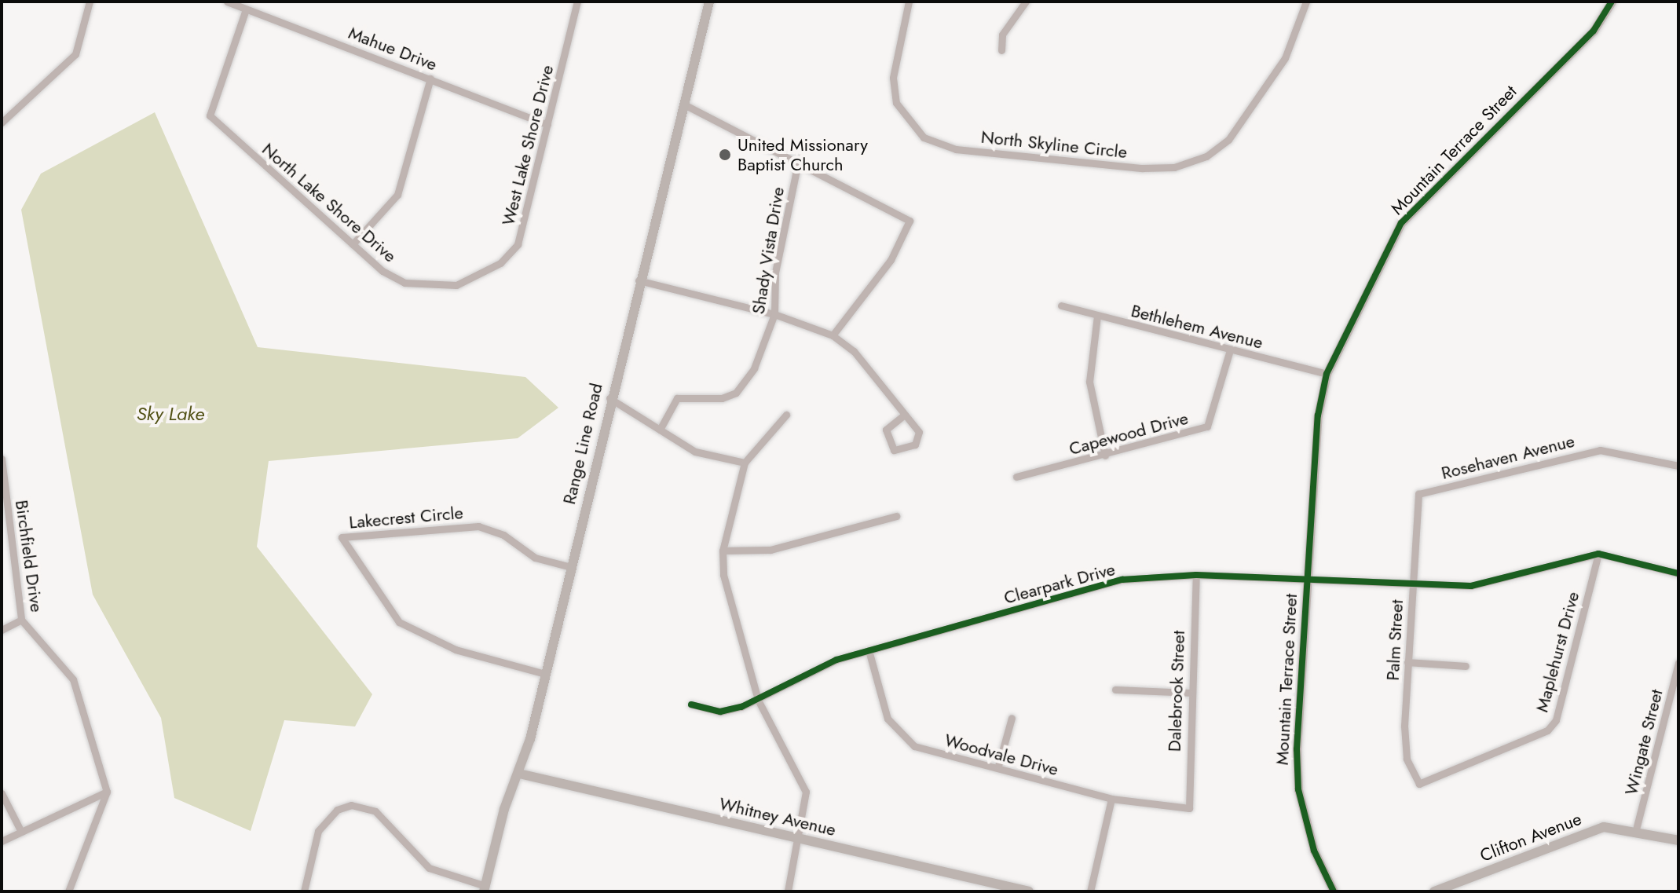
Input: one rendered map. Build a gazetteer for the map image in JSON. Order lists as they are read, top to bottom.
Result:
{
  "streets": {
    "main road": ["Range Line Road", "Whitney Avenue", "Clifton Avenue"],
    "street": [
      "Mahue Drive",
      "North Skyline Circle",
      "West Lake Shore Drive",
      "Mountain Terrace Street",
      "North Lake Shore Drive",
      "Shady Vista Drive",
      "Bethlehem Avenue",
      "Capewood Drive",
      "Rosehaven Avenue",
      "Lakecrest Circle",
      "Birchfield Drive",
      "Clearpark Drive",
      "Palm Street",
      "Maplehurst Drive",
      "Dalebrook Street",
      "Wingate Street",
      "Woodvale Drive"
    ]
  },
  "crossings": [
    ["Mahue Drive", "West Lake Shore Drive"],
    ["Mahue Drive", "North Lake Shore Drive"],
    ["West Lake Shore Drive", "North Lake Shore Drive"],
    ["Mountain Terrace Street", "Bethlehem Avenue"],
    ["Mountain Terrace Street", "Clearpark Drive"],
    ["Bethlehem Avenue", "Capewood Drive"],
    ["Range Line Road", "Lakecrest Circle"],
    ["Range Line Road", "Whitney Avenue"],
    ["Rosehaven Avenue", "Palm Street"],
    ["Clearpark Drive", "Palm Street"],
    ["Clearpark Drive", "Maplehurst Drive"],
    ["Clearpark Drive", "Dalebrook Street"],
    ["Clearpark Drive", "Woodvale Drive"],
    ["Palm Street", "Maplehurst Drive"],
    ["Dalebrook Street", "Woodvale Drive"],
    ["Wingate Street", "Clifton Avenue"]
  ],
  "water": ["Sky Lake"],
  "places": ["United Missionary Baptist Church"]
}
